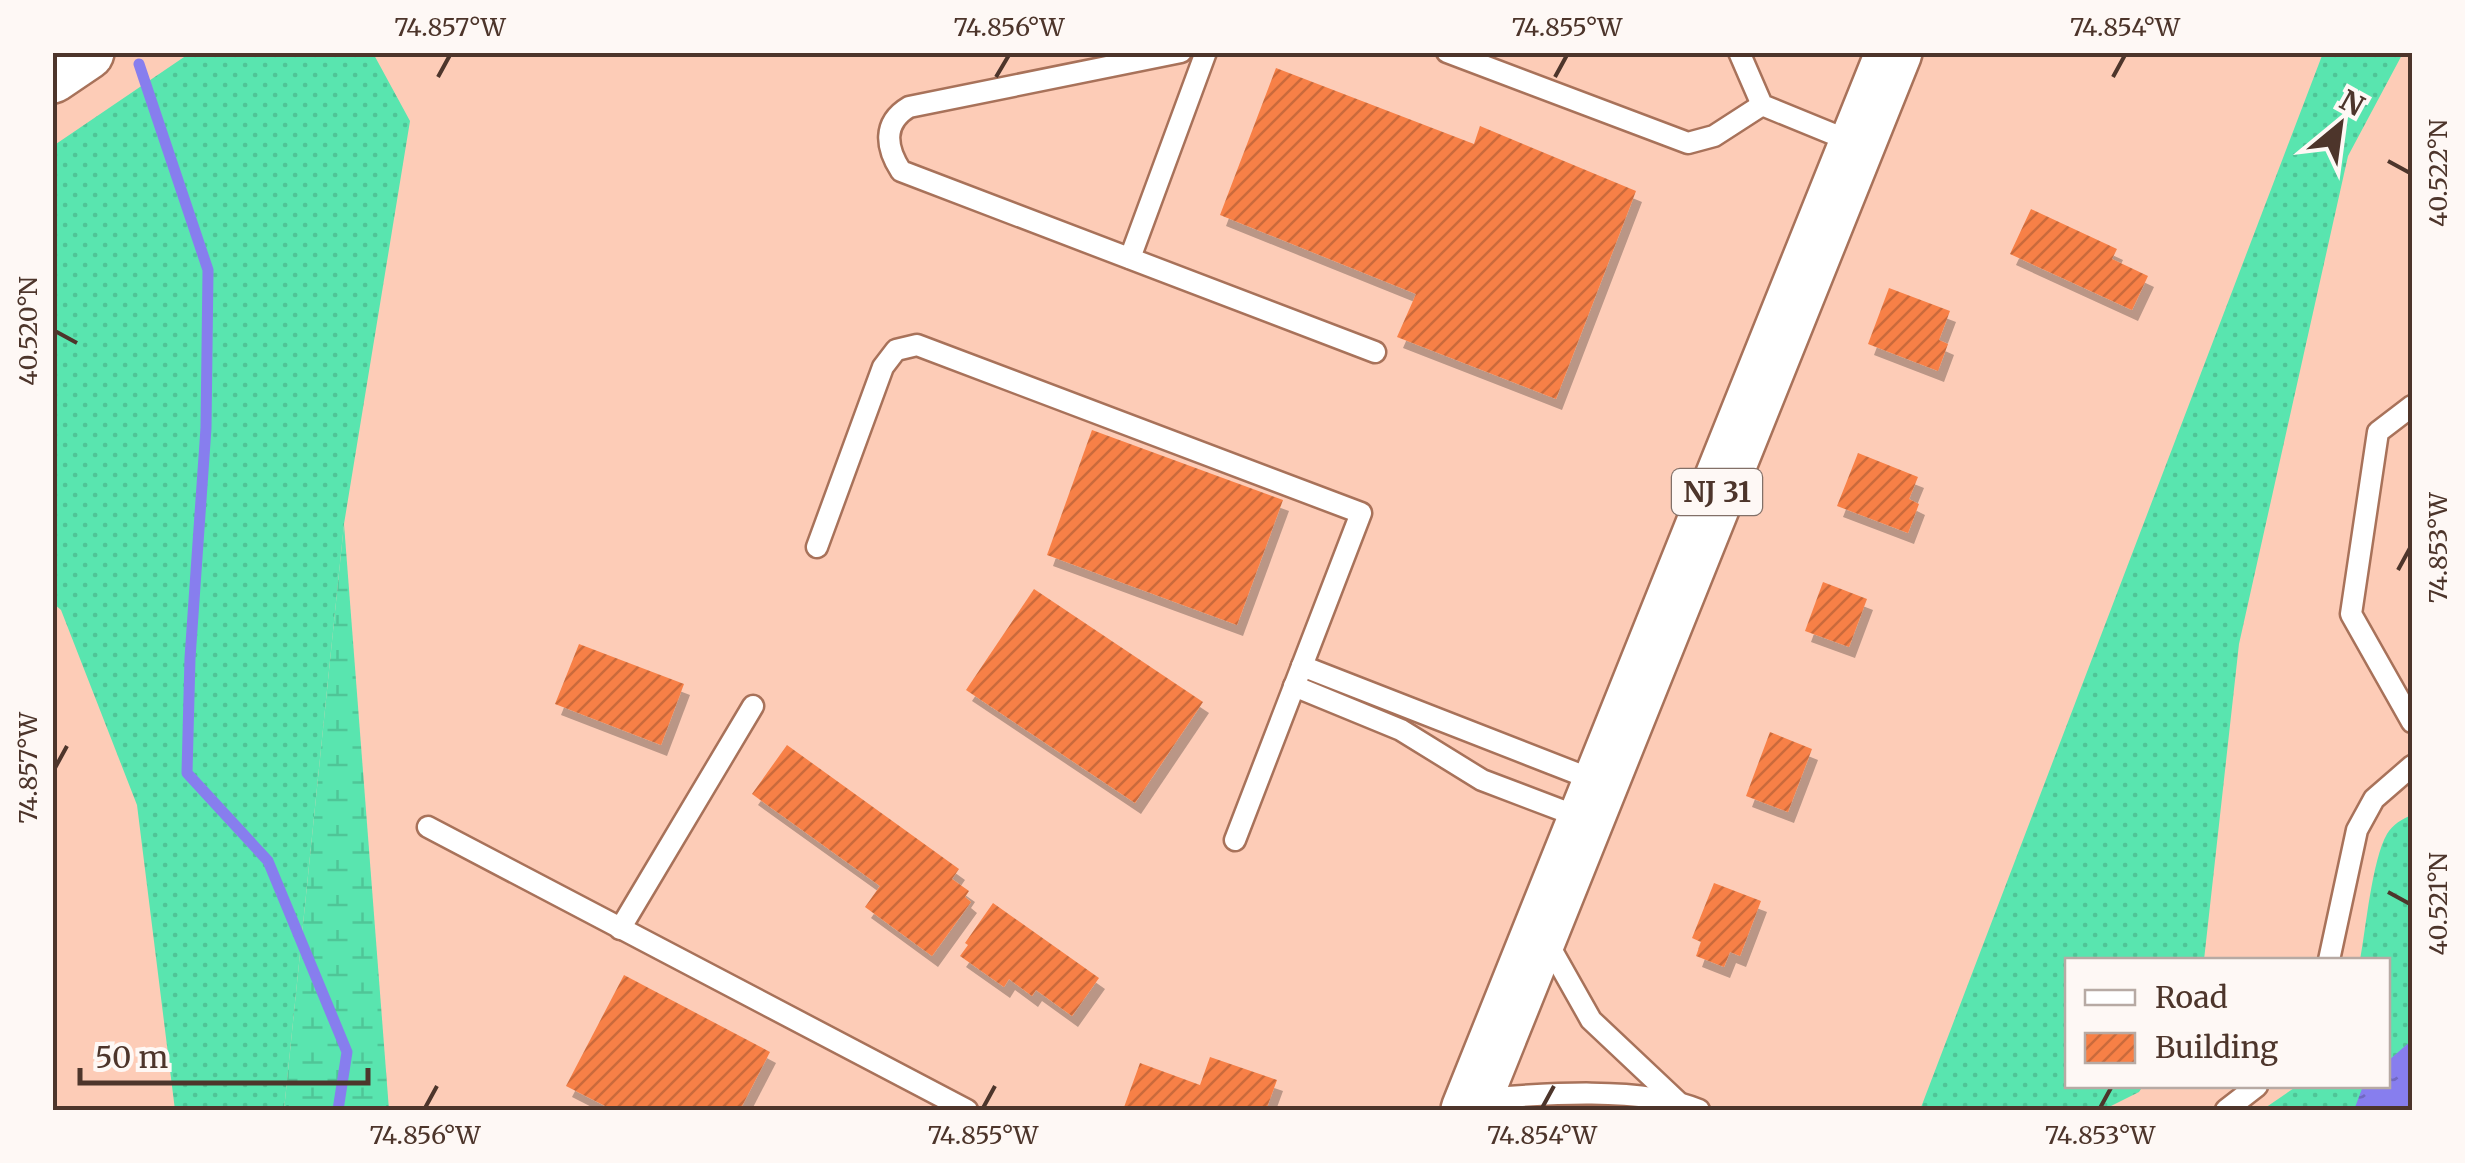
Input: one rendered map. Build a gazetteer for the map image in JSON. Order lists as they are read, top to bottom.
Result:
{
  "streets": {
    "main road": ["NJ 31"]
  },
  "legend": ["Road", "Building"],
  "scale_bar": "50 m",
  "north": "top right",
  "coordinates": [
    "74.857°W",
    "74.856°W",
    "74.855°W",
    "74.854°W",
    "40.522°N",
    "40.520°N",
    "74.853°W",
    "40.521°N"
  ]
}
